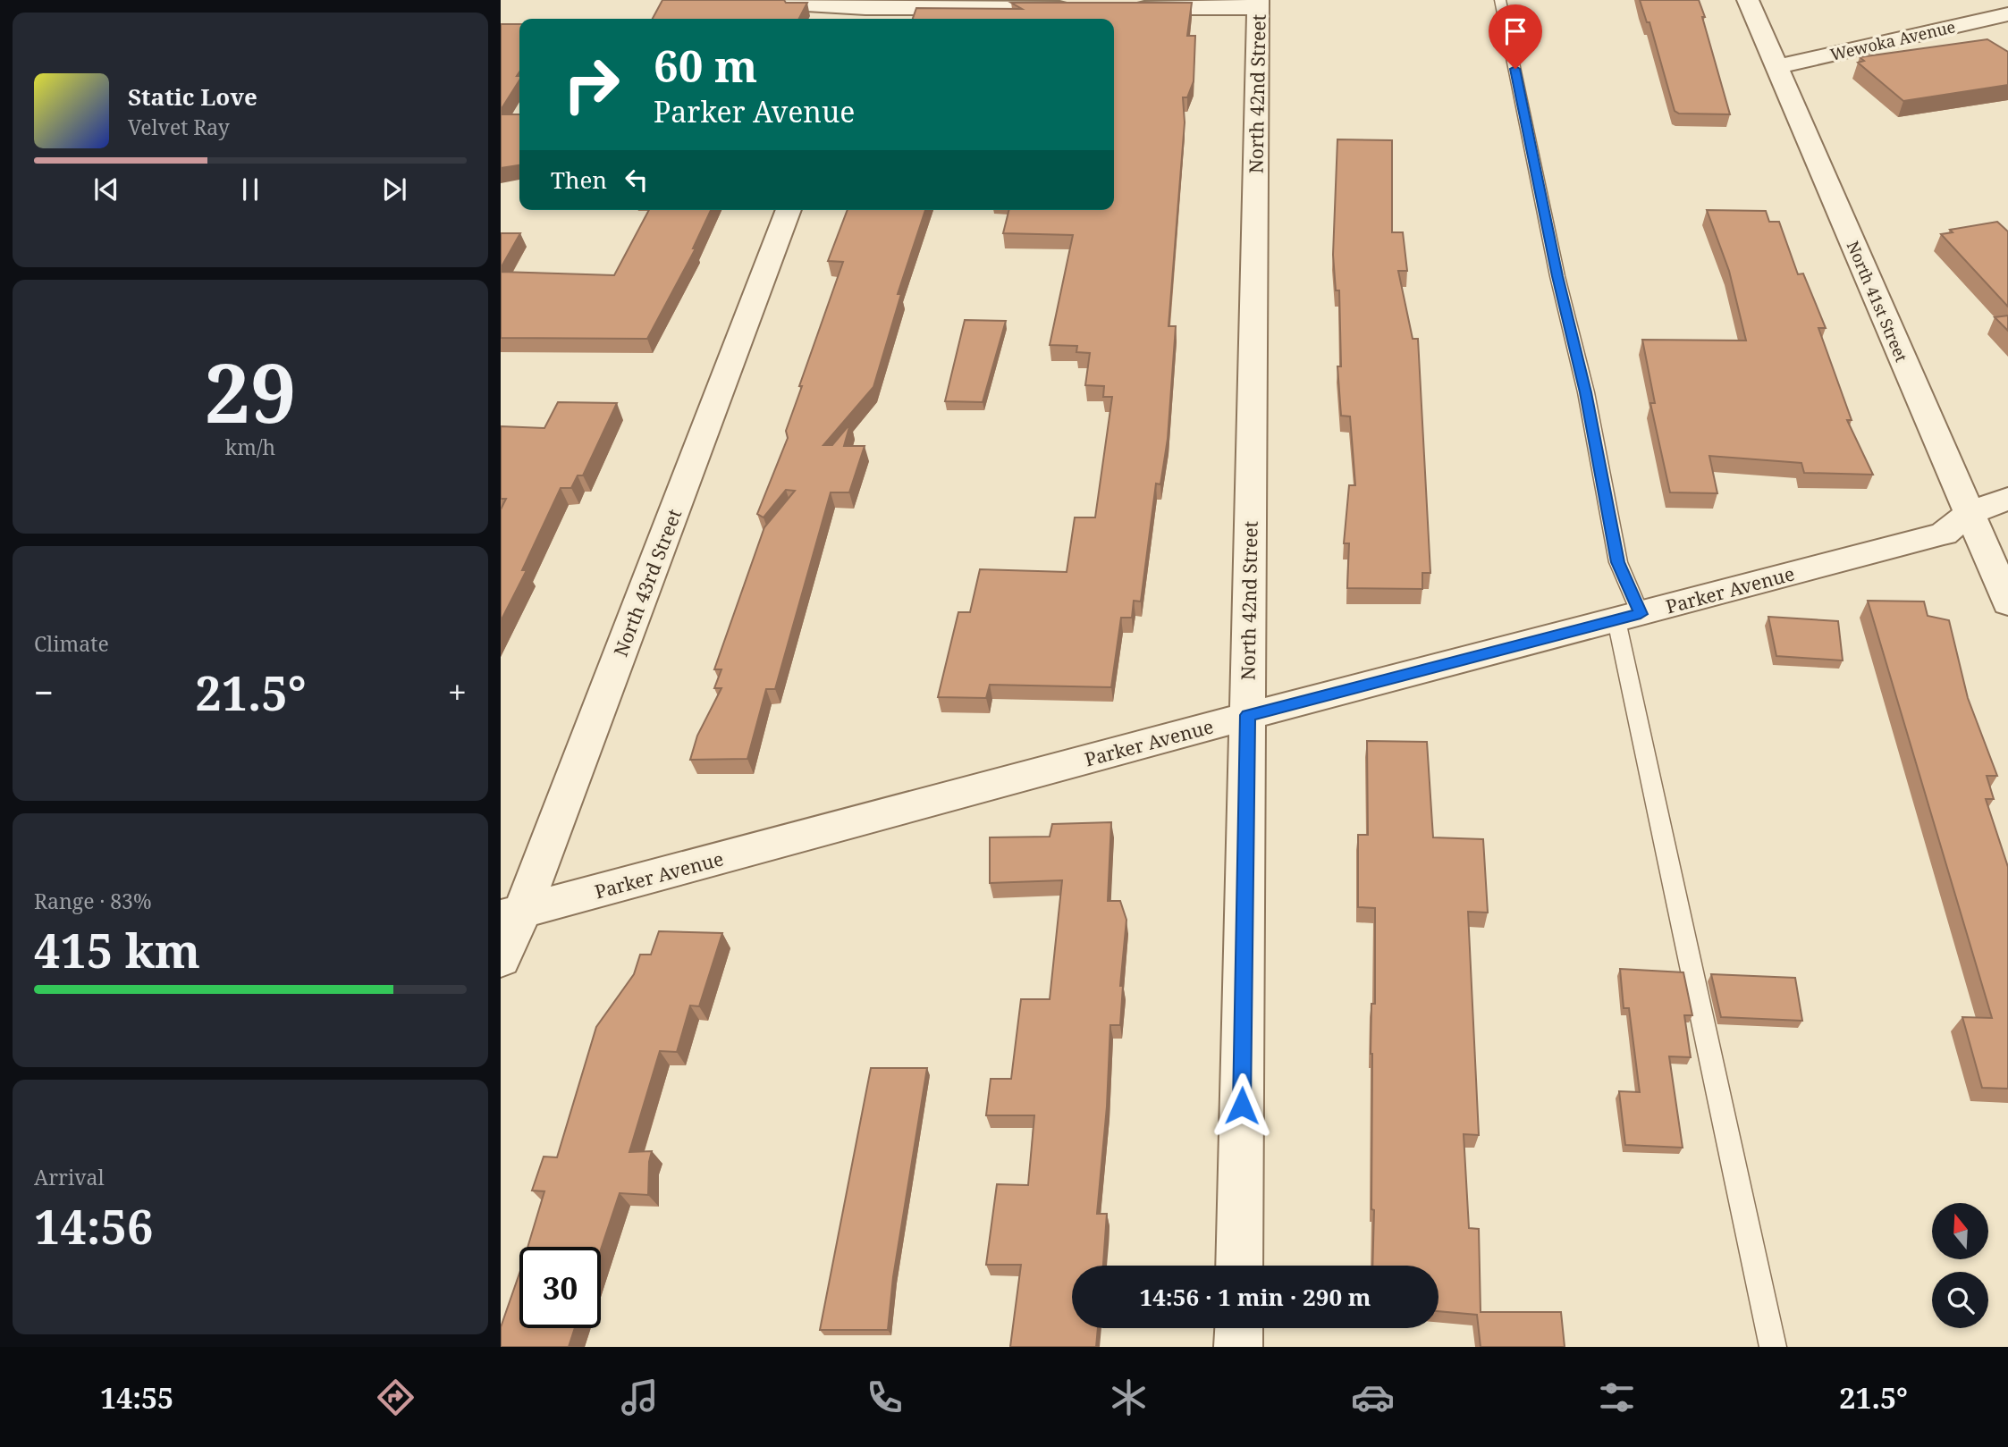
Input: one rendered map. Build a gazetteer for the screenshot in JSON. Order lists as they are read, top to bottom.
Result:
{
  "streets": {
    "street": [
      "Wewoka Avenue",
      "North 42nd Street",
      "North 41st Street",
      "North 43rd Street",
      "Parker Avenue"
    ]
  },
  "crossings": [
    ["Wewoka Avenue", "North 41st Street"],
    ["North 42nd Street", "Parker Avenue"],
    ["North 41st Street", "Parker Avenue"],
    ["North 43rd Street", "Parker Avenue"]
  ],
  "north": "top",
  "page": {
    "turn": ["60 m", "Parker Avenue"],
    "song": ["Static Love", "Velvet Ray"],
    "then": "Then",
    "tile": [
      ["29", "km/h"],
      "Climate",
      ["Range · 83%", "415 km"],
      ["Arrival", "14:56"]
    ],
    "heat": ["−", "21.5°", "+"],
    "limit": "30",
    "trip": "14:56 · 1 min · 290 m",
    "tabs": ["14:55", "21.5°"]
  }
}
